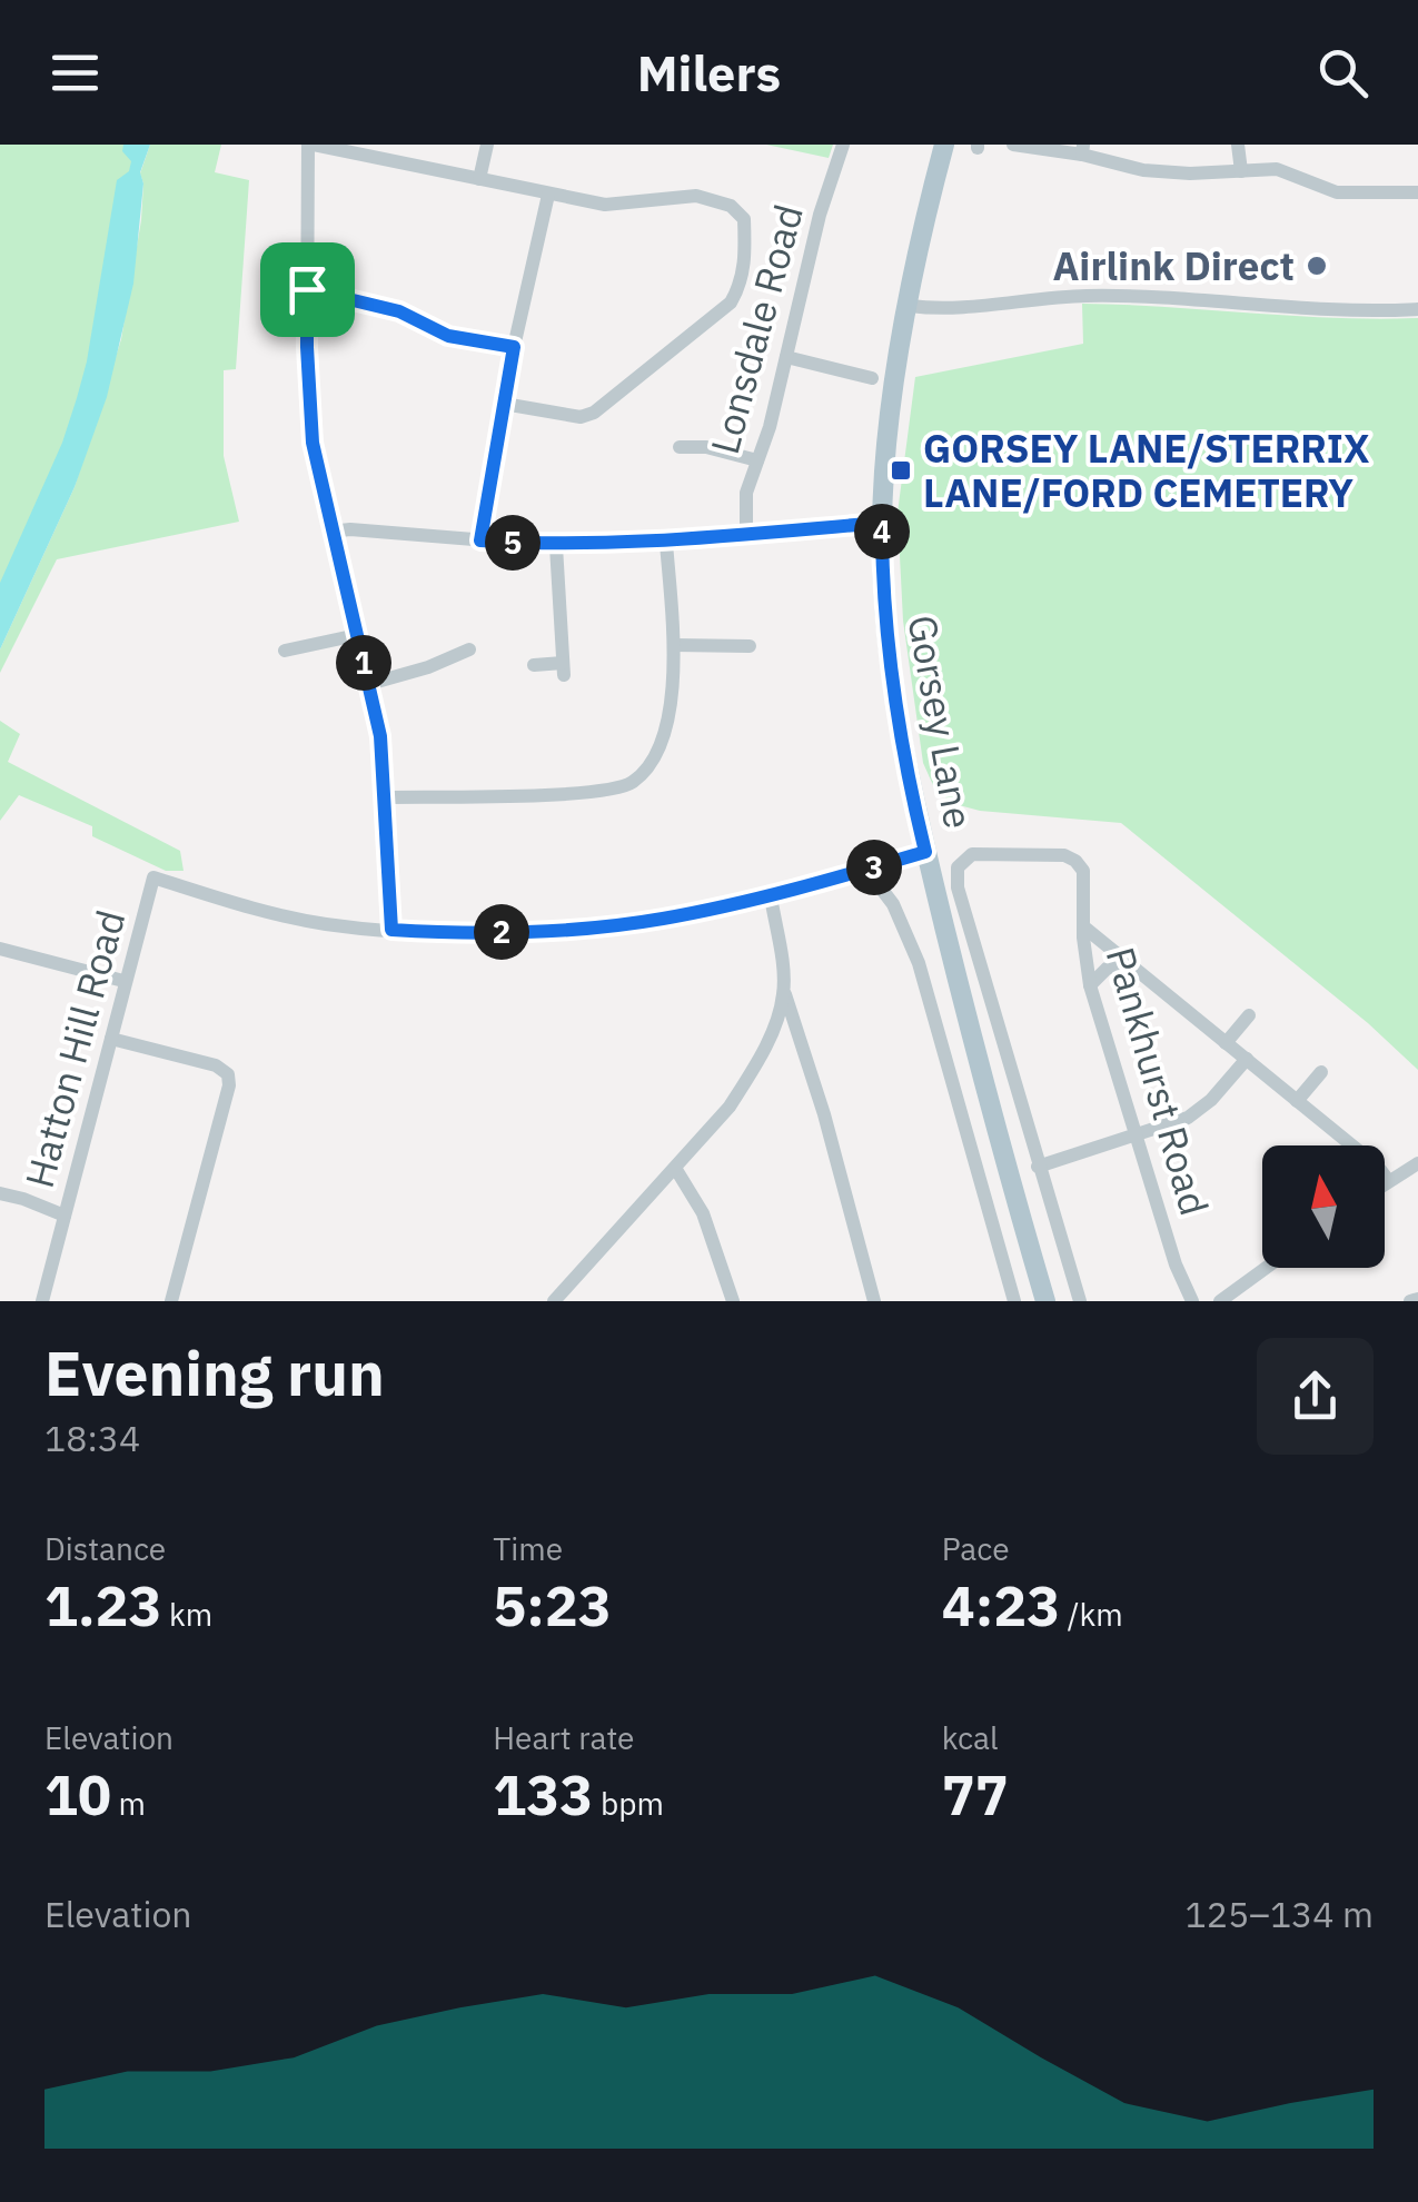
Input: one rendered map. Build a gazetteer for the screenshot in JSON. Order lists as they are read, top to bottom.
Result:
{
  "streets": {
    "main road": ["Gorsey Lane"],
    "street": ["Lonsdale Road", "Hatton Hill Road", "Pankhurst Road"]
  },
  "crossings": [
    ["Gorsey Lane", "Pankhurst Road"]
  ],
  "places": {
    "other": ["Airlink Direct"],
    "transit": ["GORSEY LANE/STERRIX LANE/FORD CEMETERY"]
  },
  "north": "top",
  "page": {
    "header": "Milers",
    "pins": [
      "4",
      "5",
      "1",
      "3",
      "2"
    ],
    "heading": ["Evening run", "18:34"],
    "stats": [
      ["Distance", "1.23 km"],
      ["Time", "5:23"],
      ["Pace", "4:23 /km"],
      ["Elevation", "10 m"],
      ["Heart rate", "133 bpm"],
      ["kcal", "77"]
    ],
    "chart": ["Elevation", "125–134 m"]
  }
}
